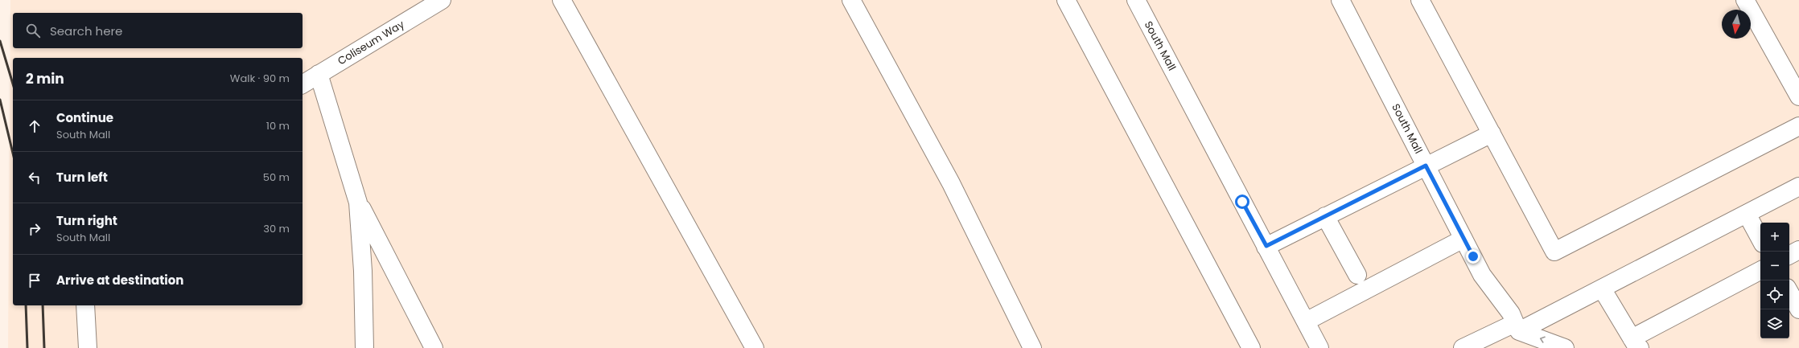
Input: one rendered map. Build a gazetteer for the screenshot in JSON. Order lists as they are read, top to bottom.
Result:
{
  "streets": {
    "lane": ["Coliseum Way", "South Mall"]
  },
  "north": "bottom",
  "page": {
    "search": "Search here",
    "heading": ["2 min", "Walk · 90 m"],
    "list": [
      ["Continue", "South Mall", "10 m"],
      ["Turn left", "50 m"],
      ["Turn right", "South Mall", "30 m"],
      "Arrive at destination"
    ],
    "map_buttons": ["+", "−"]
  }
}
